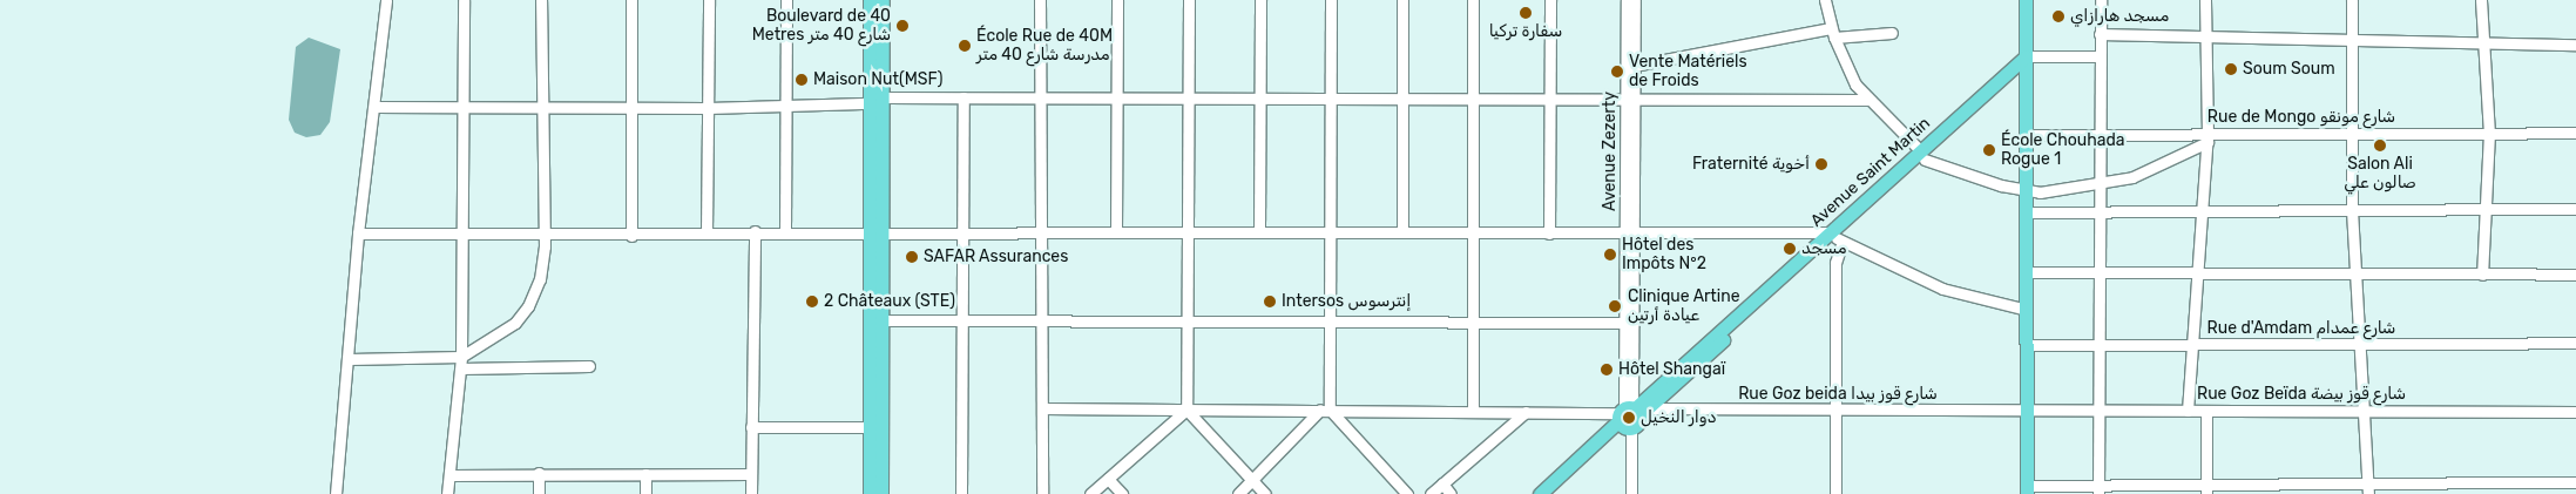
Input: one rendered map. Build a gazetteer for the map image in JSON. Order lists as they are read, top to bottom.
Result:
{
  "streets": {
    "main road": ["Avenue Saint Martin"],
    "street": [
      "Rue de Mongo شارع مونقو",
      "Avenue Zezerty",
      "Rue d'Amdam شارع عمدام",
      "Rue Goz beida شارع قوز بيدا",
      "Rue Goz Beïda شارع قوز بيضة"
    ]
  },
  "crossings": [
    ["Avenue Zezerty", "Avenue Saint Martin"],
    ["Avenue Zezerty", "Rue Goz beida شارع قوز بيدا"],
    ["Avenue Saint Martin", "Rue Goz beida شارع قوز بيدا"],
    ["Rue Goz beida شارع قوز بيدا", "Rue Goz Beïda شارع قوز بيضة"]
  ],
  "places": [
    "سفارة تركيا",
    "مسجد هارازاي",
    "Boulevard de 40 Metres شارع 40 متر",
    "École Rue de 40M مدرسة شارع 40 متر",
    "Soum Soum",
    "Vente Matériels de Froids",
    "Maison Nut(MSF)",
    "Salon Ali صالون علي",
    "École Chouhada Rogue 1",
    "Fraternité أخوية",
    "مسجد",
    "Hôtel des Impôts N°2",
    "SAFAR Assurances",
    "2 Châteaux (STE)",
    "Intersos إنترسوس",
    "Clinique Artine عيادة أرتين",
    "Hôtel Shangaï",
    "دوار النخيل"
  ]
}
